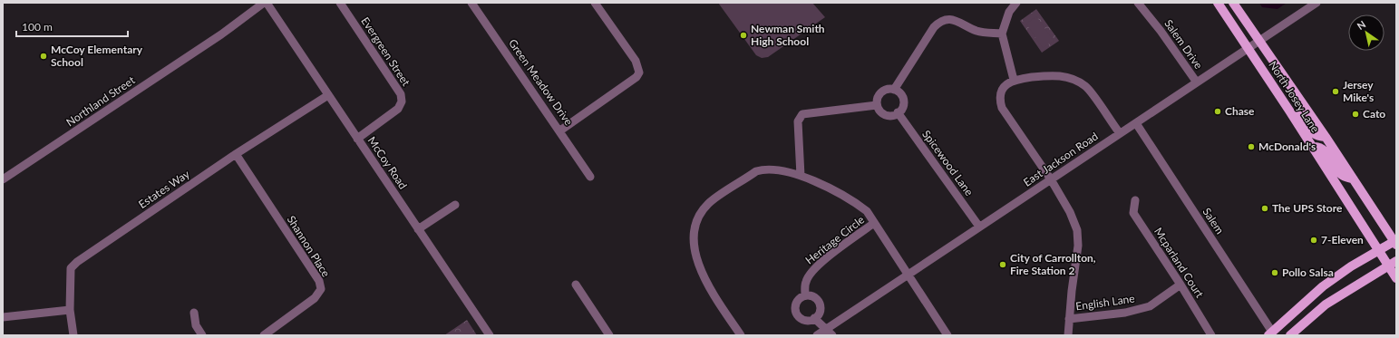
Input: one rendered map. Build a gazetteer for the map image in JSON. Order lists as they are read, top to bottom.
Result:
{
  "streets": {
    "main road": ["North Josey Lane"],
    "street": [
      "Salem Drive",
      "Evergreen Street",
      "Green Meadow Drive",
      "Northland Street",
      "East Jackson Road",
      "McCoy Road",
      "Spicewood Lane",
      "Estates Way",
      "Salem",
      "Heritage Circle",
      "Shannon Place",
      "Mcparland Court",
      "English Lane"
    ]
  },
  "crossings": [
    ["Salem Drive", "East Jackson Road"],
    ["Evergreen Street", "McCoy Road"],
    ["North Josey Lane", "East Jackson Road"],
    ["Northland Street", "McCoy Road"],
    ["East Jackson Road", "Spicewood Lane"],
    ["East Jackson Road", "Salem"],
    ["McCoy Road", "Estates Way"],
    ["Estates Way", "Shannon Place"],
    ["Mcparland Court", "English Lane"]
  ],
  "places": [
    "Newman Smith High School",
    "McCoy Elementary School",
    "Jersey Mike's",
    "Chase",
    "Cato",
    "McDonald's",
    "The UPS Store",
    "7-Eleven",
    "City of Carrollton, Fire Station 2",
    "Pollo Salsa"
  ],
  "scale_bar": "100 m",
  "north": "top left"
}
